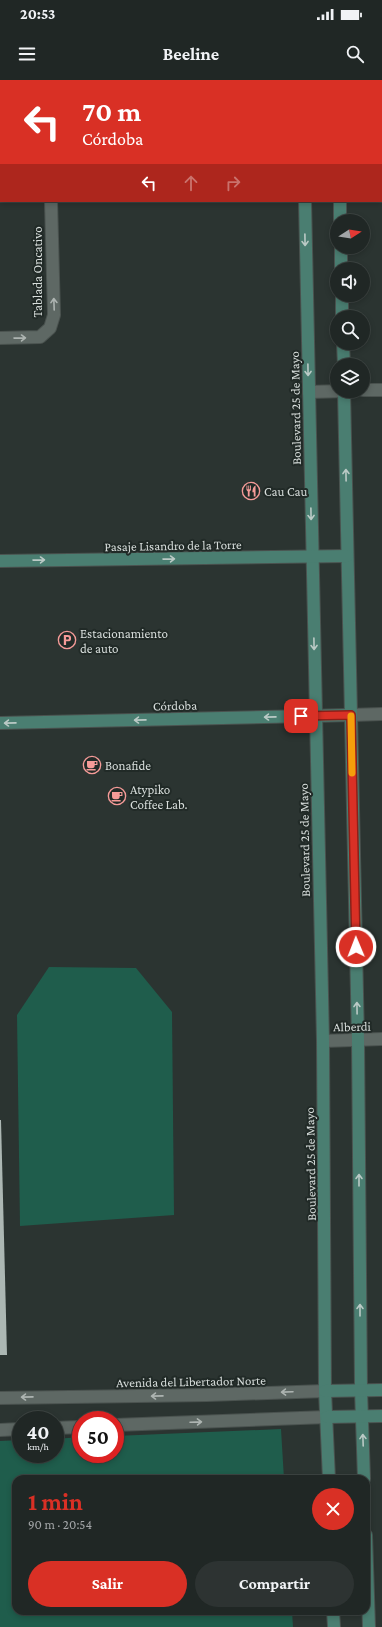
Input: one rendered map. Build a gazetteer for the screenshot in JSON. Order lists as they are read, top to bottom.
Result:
{
  "streets": {
    "main road": [
      "Boulevard 25 de Mayo",
      "Pasaje Lisandro de la Torre",
      "Córdoba",
      "Avenida del Libertador Norte"
    ],
    "street": ["Tablada Oncativo", "Alberdi"]
  },
  "crossings": [
    ["Boulevard 25 de Mayo", "Pasaje Lisandro de la Torre"],
    ["Boulevard 25 de Mayo", "Córdoba"],
    ["Boulevard 25 de Mayo", "Alberdi"],
    ["Boulevard 25 de Mayo", "Avenida del Libertador Norte"]
  ],
  "one_way": [
    "Tablada Oncativo",
    "Pasaje Lisandro de la Torre",
    "Córdoba",
    "Avenida del Libertador Norte"
  ],
  "places": {
    "restaurant": ["Cau Cau"],
    "parking": ["Estacionamiento de auto"],
    "cafe": ["Bonafide", "Atypiko Coffee Lab."]
  },
  "north": "right",
  "page": {
    "status": "20:53",
    "header": "Beeline",
    "turn": ["70 m", "Córdoba"],
    "speed": "40 km/h",
    "limit": "50",
    "heading": ["1 min", "90 m · 20:54"],
    "buttons": ["Salir", "Compartir"]
  }
}
